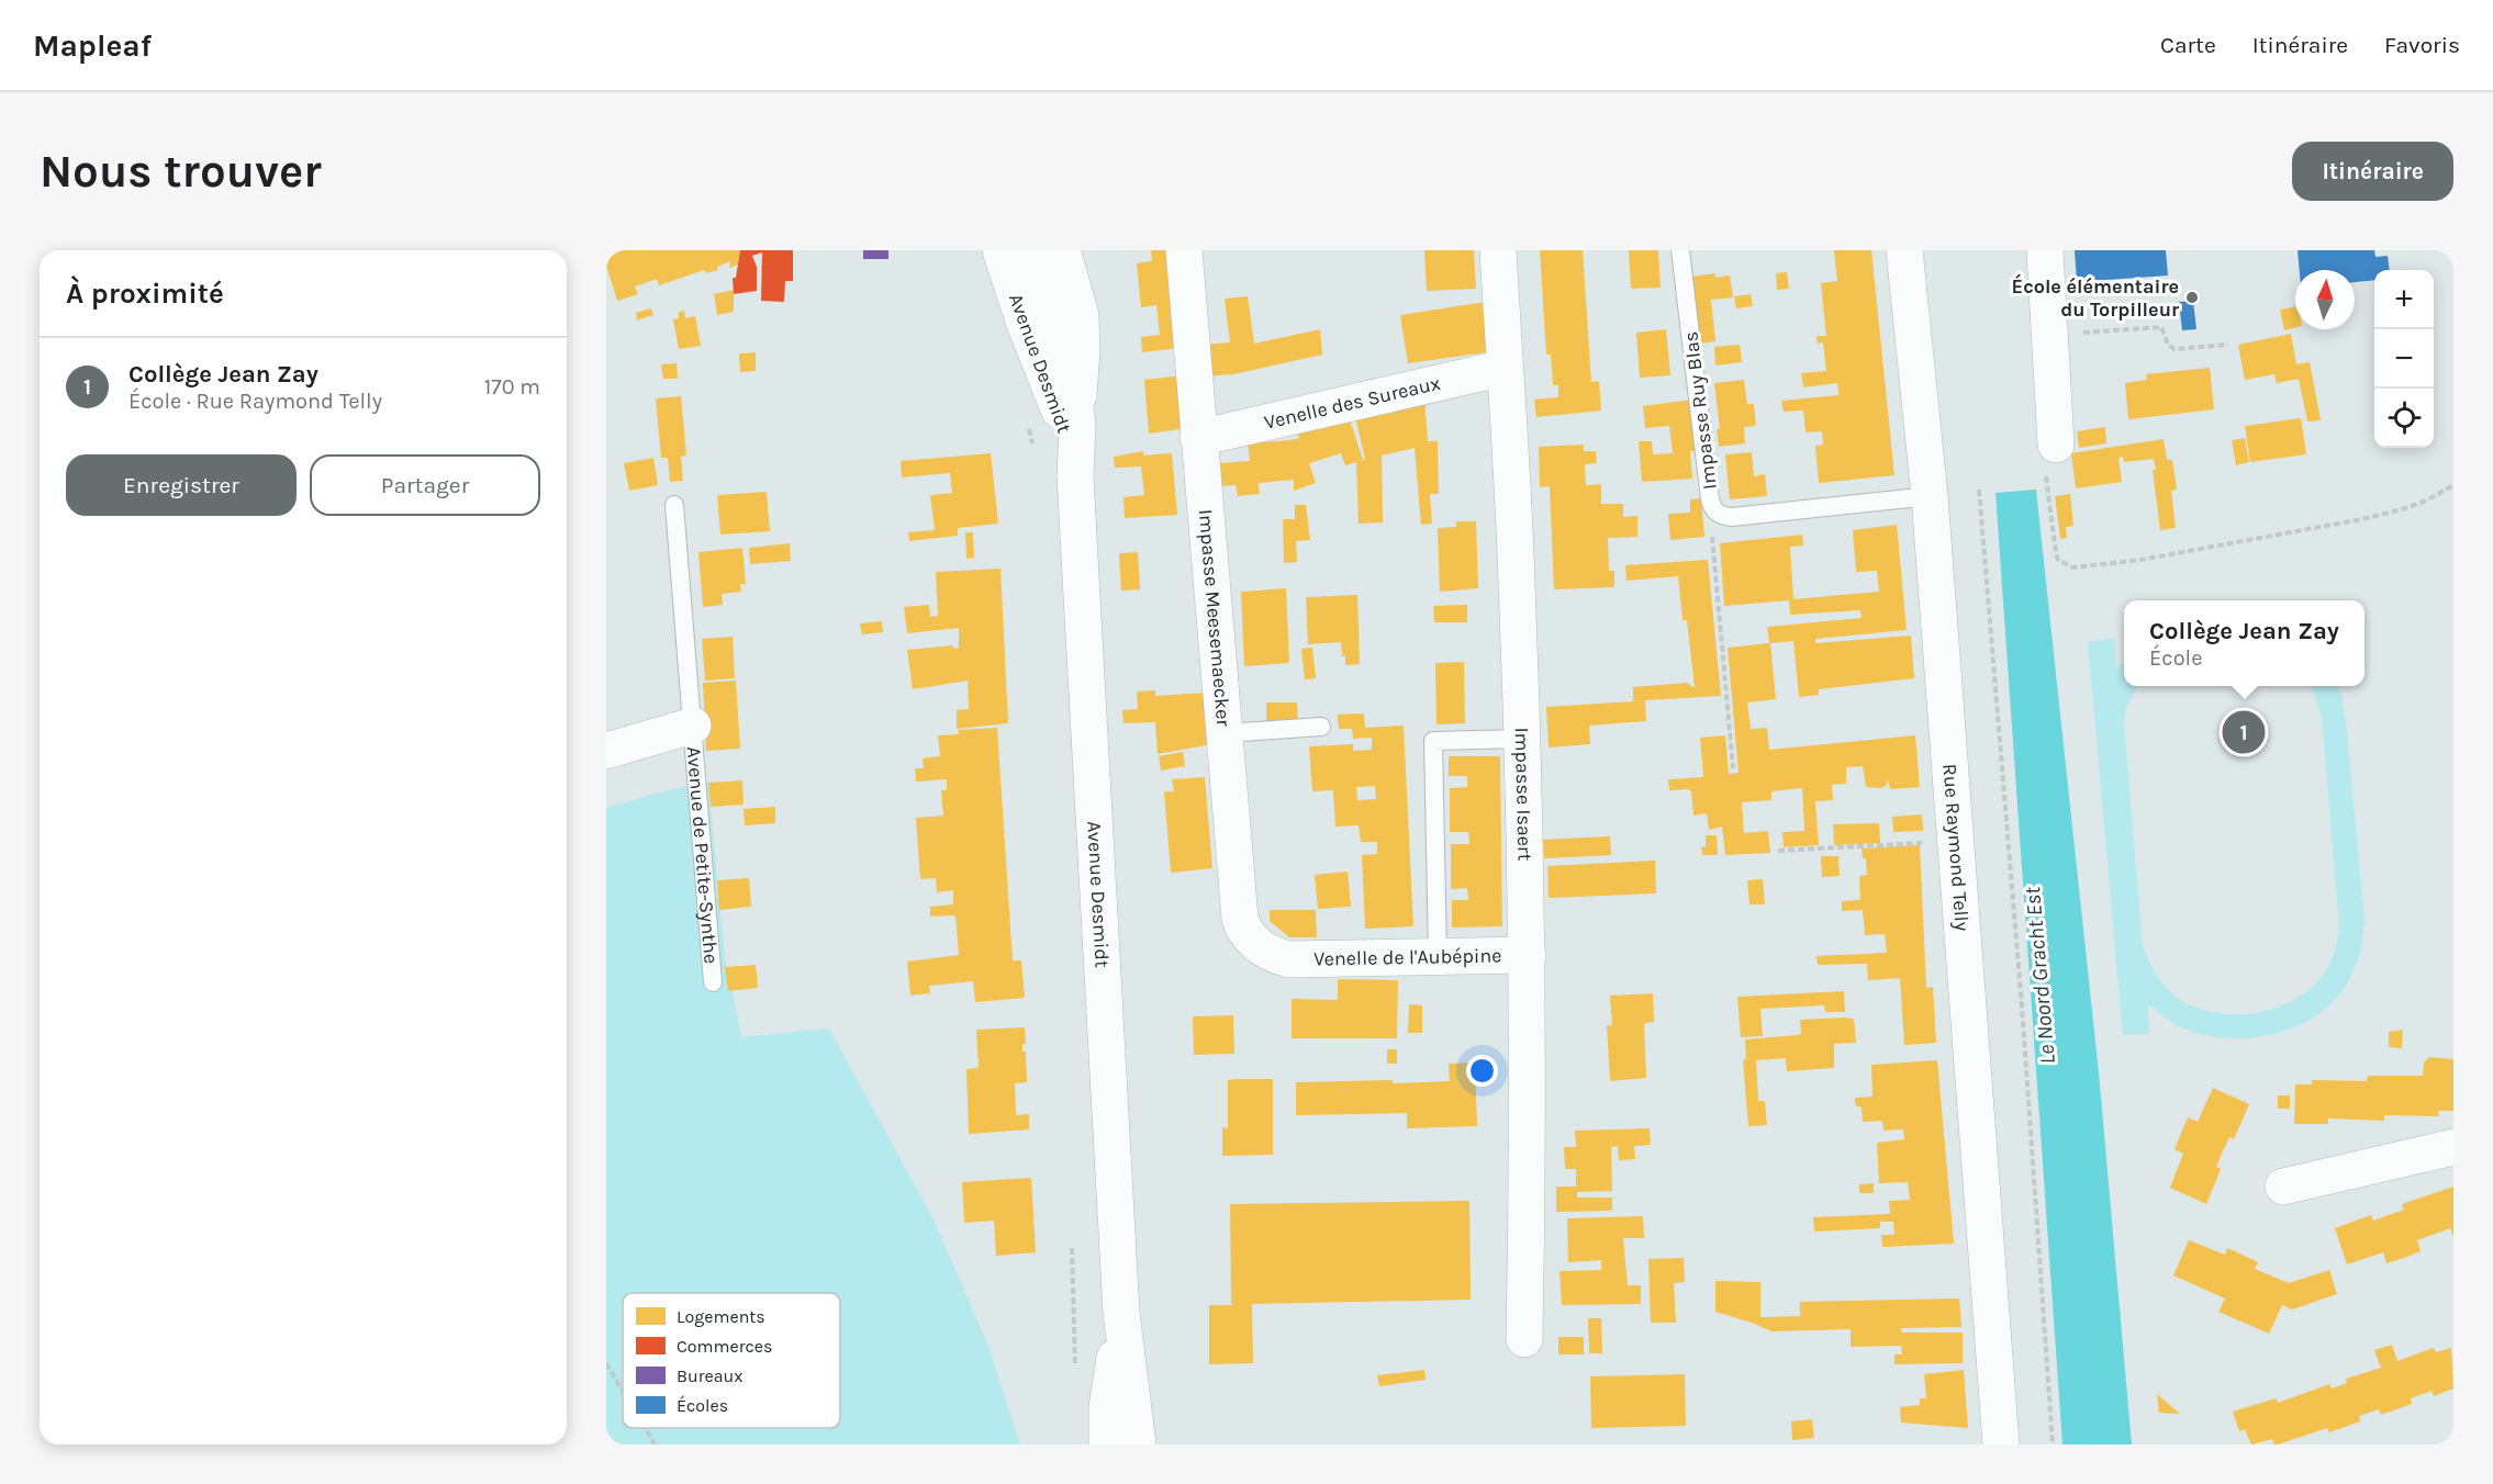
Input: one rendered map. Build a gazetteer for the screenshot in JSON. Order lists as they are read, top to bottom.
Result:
{
  "streets": {
    "street": [
      "Avenue Desmidt",
      "Venelle des Sureaux",
      "Impasse Meesemaecker",
      "Impasse Isaert",
      "Rue Raymond Telly",
      "Avenue de Petite-Synthe",
      "Venelle de l'Aubépine"
    ],
    "lane": ["Impasse Ruy Blas"]
  },
  "crossings": [
    ["Venelle des Sureaux", "Impasse Meesemaecker"],
    ["Venelle des Sureaux", "Impasse Isaert"],
    ["Impasse Ruy Blas", "Rue Raymond Telly"],
    ["Impasse Meesemaecker", "Venelle de l'Aubépine"],
    ["Impasse Isaert", "Venelle de l'Aubépine"]
  ],
  "water": ["Le Noord Gracht Est"],
  "places": ["École élémentaire du Torpilleur"],
  "legend": [
    "Logements",
    "Commerces",
    "Bureaux",
    "Écoles"
  ],
  "north": "top",
  "page": {
    "header": "Mapleaf",
    "nav": ["Carte", "Itinéraire", "Favoris"],
    "buttons": [
      "Itinéraire",
      ["Enregistrer", "Partager"]
    ],
    "title": "Nous trouver",
    "heading": "À proximité",
    "map_buttons": ["+", "−"],
    "list": [
      {
        "mark": "1",
        "name": "Collège Jean Zay",
        "note": "École · Rue Raymond Telly",
        "value": "170 m"
      }
    ],
    "popup": ["Collège Jean Zay", "École"],
    "pins": "1"
  }
}
